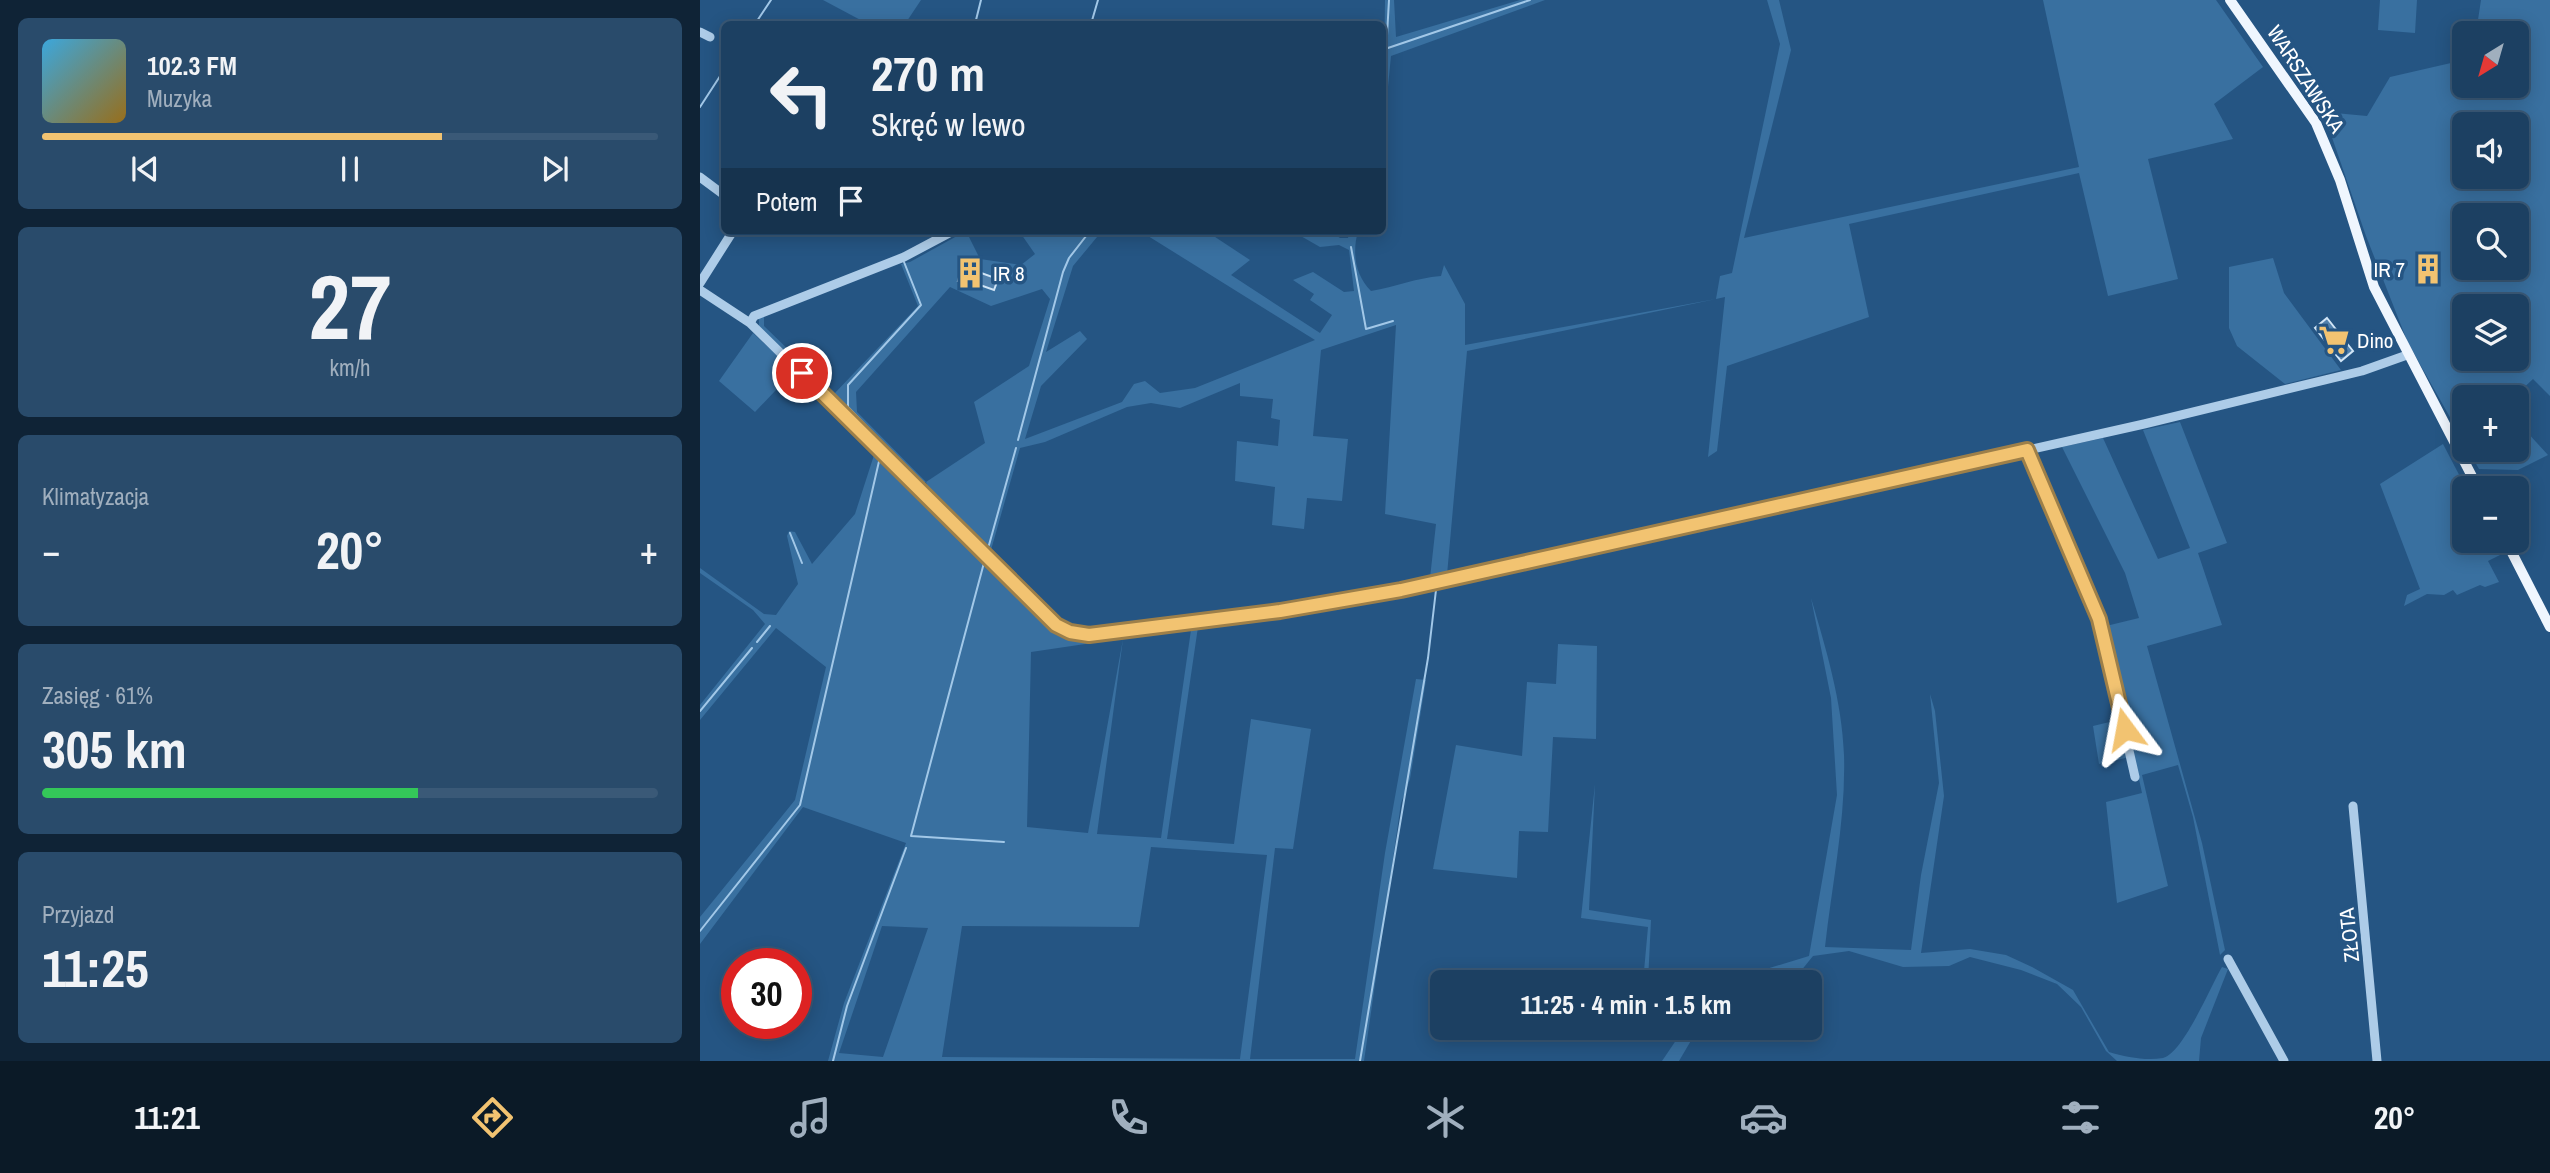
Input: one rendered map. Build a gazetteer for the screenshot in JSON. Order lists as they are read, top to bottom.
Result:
{
  "streets": {
    "main road": ["WARSZAWSKA"],
    "street": ["ZŁOTA"]
  },
  "places": {
    "building": ["IR 7", "IR 8"],
    "supermarket": ["Dino"]
  },
  "north": "bottom left",
  "page": {
    "map_buttons": ["+", "−"],
    "turn": ["270 m", "Skręć w lewo"],
    "song": ["102.3 FM", "Muzyka"],
    "then": "Potem",
    "tile": [
      ["27", "km/h"],
      "Klimatyzacja",
      ["Zasięg · 61%", "305 km"],
      ["Przyjazd", "11:25"]
    ],
    "heat": ["−", "20°", "+"],
    "limit": "30",
    "trip": "11:25 · 4 min · 1.5 km",
    "tabs": ["11:21", "20°"]
  }
}
